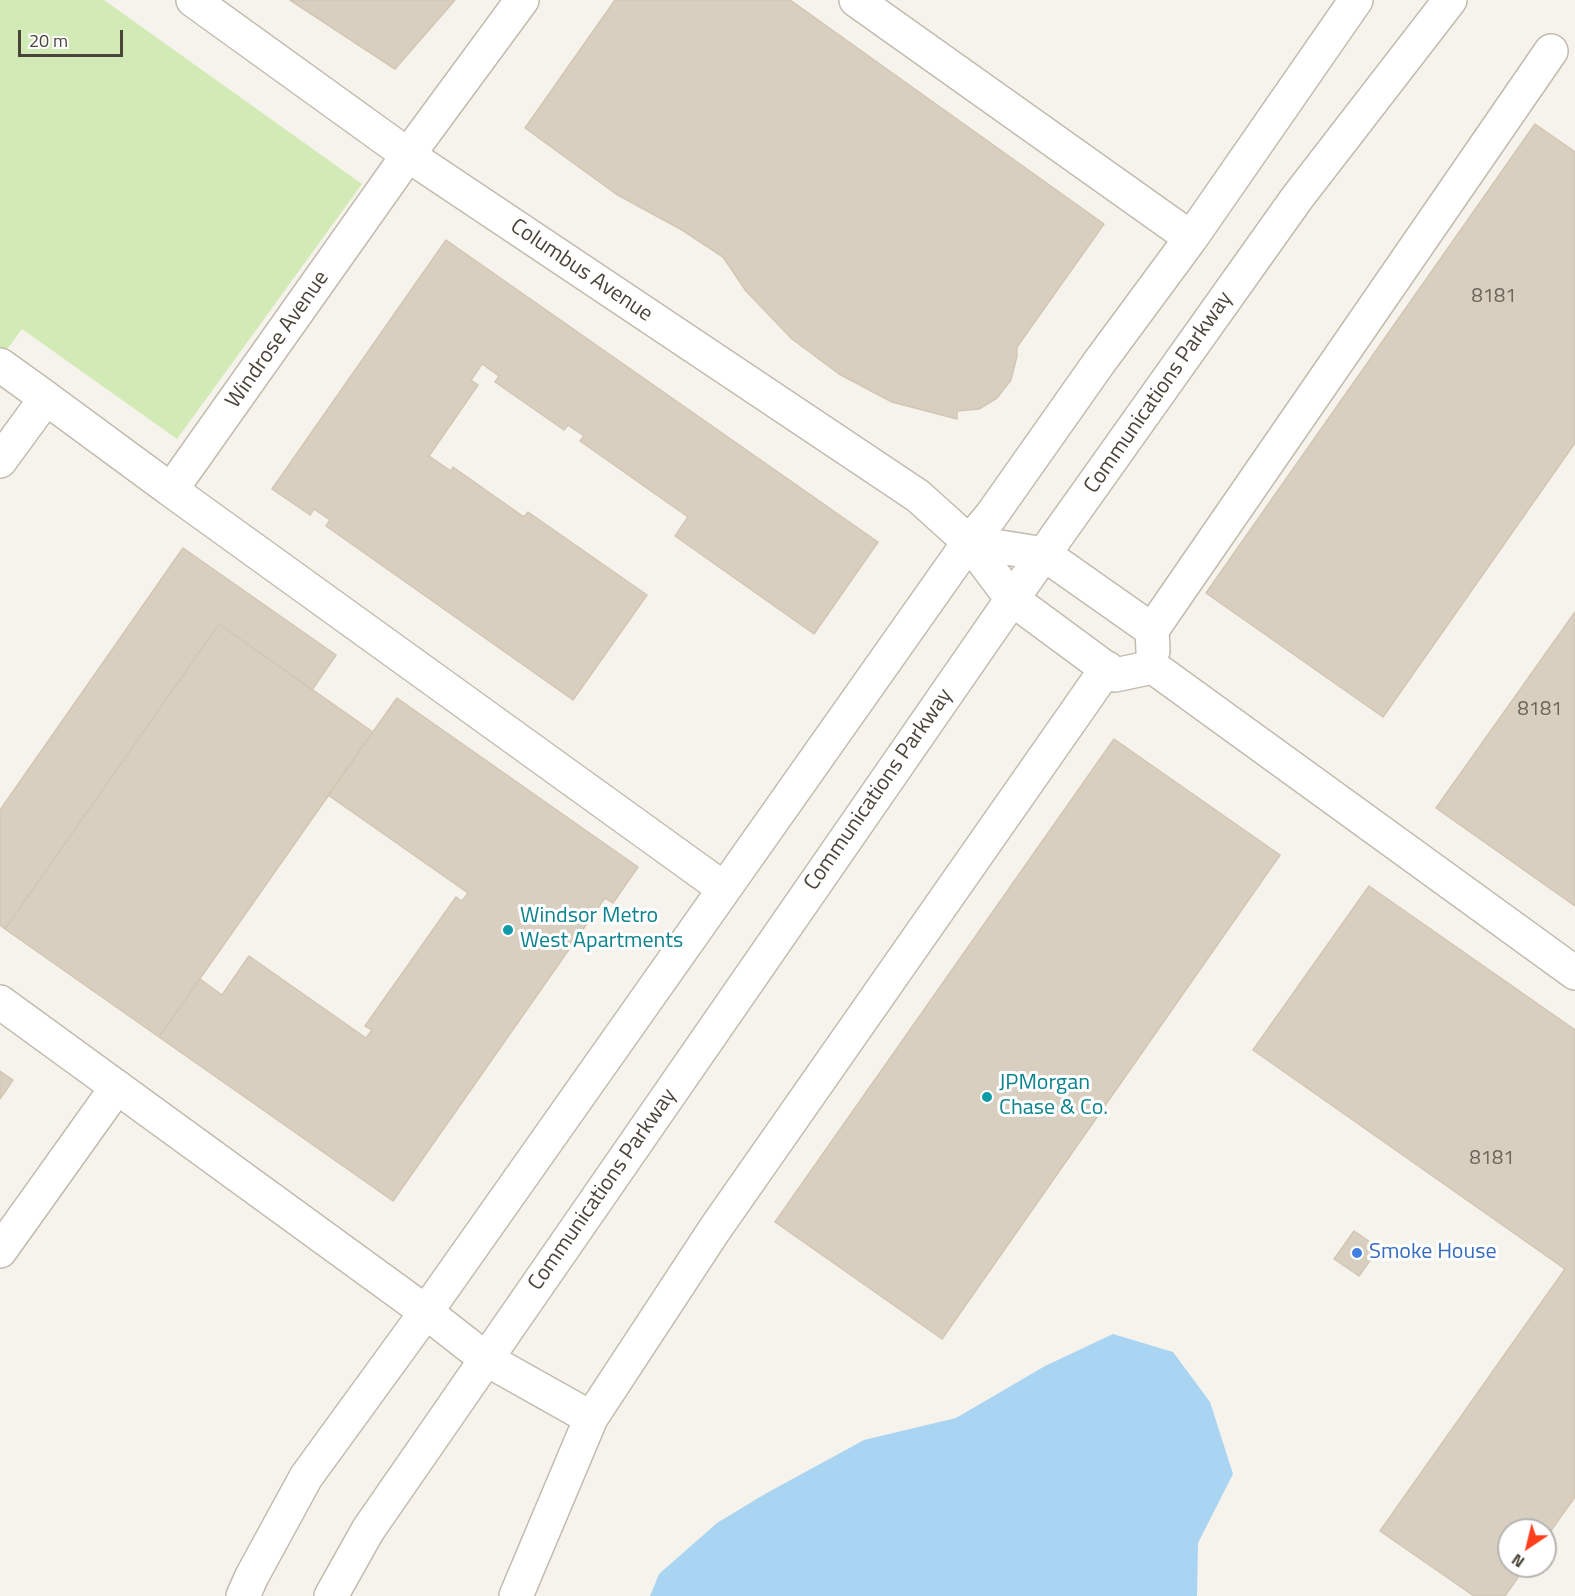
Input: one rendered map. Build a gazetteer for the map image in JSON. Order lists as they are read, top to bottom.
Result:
{
  "streets": {
    "street": ["Columbus Avenue", "Windrose Avenue", "Communications Parkway"]
  },
  "crossings": [
    ["Columbus Avenue", "Windrose Avenue"],
    ["Columbus Avenue", "Communications Parkway"]
  ],
  "places": ["Windsor Metro West Apartments", "JPMorgan Chase & Co.", "Smoke House"],
  "house_numbers": ["8181", "8181", "8181"],
  "scale_bar": "20 m",
  "north": "bottom left"
}
